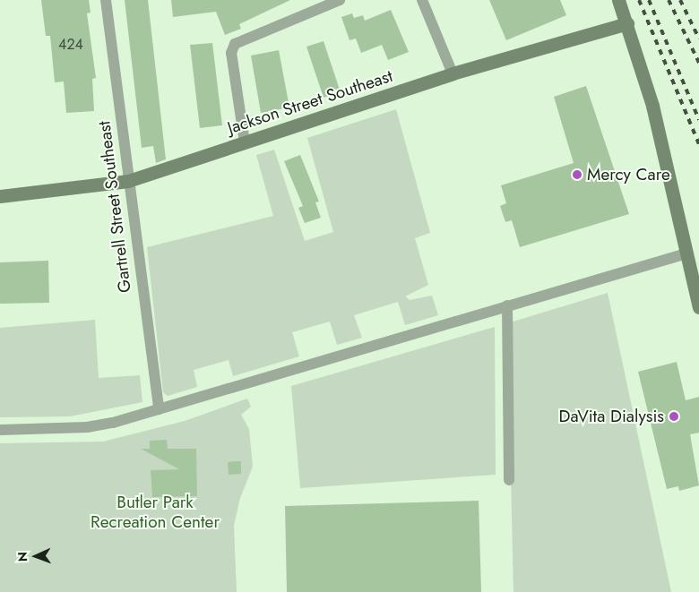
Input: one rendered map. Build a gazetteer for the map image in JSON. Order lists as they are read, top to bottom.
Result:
{
  "streets": {
    "street": ["Jackson Street Southeast", "Gartrell Street Southeast"]
  },
  "crossings": [
    ["Jackson Street Southeast", "Gartrell Street Southeast"]
  ],
  "parks": ["Butler Park Recreation Center"],
  "places": ["Mercy Care", "DaVita Dialysis"],
  "house_numbers": ["424"],
  "north": "left"
}
